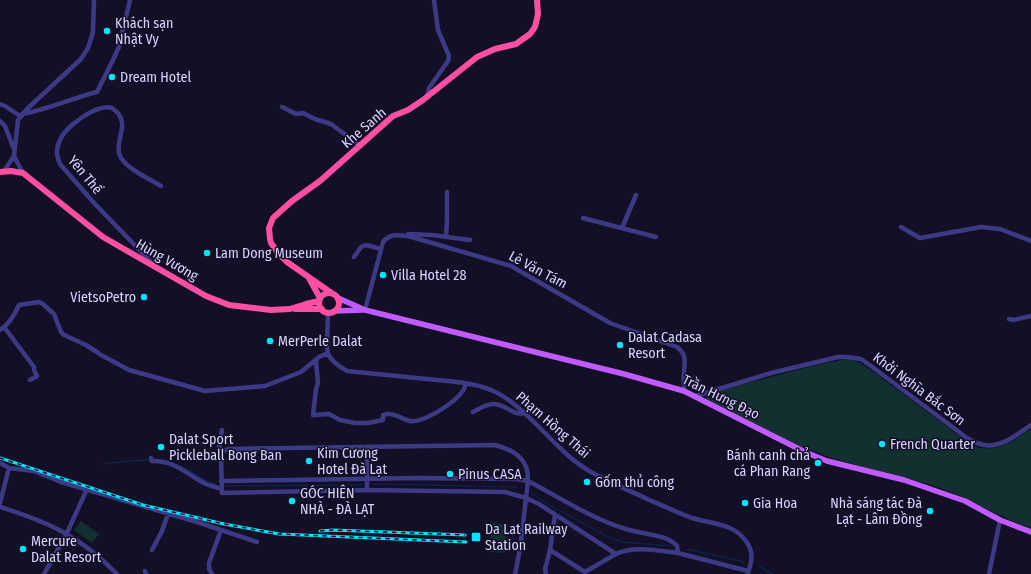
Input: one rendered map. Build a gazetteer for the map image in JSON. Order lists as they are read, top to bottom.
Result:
{
  "streets": {
    "highway": ["Khe Sanh", "Hùng Vương"],
    "main road": ["Trần Hưng Đạo"],
    "street": [
      "Yên Thế",
      "Lê Văn Tám",
      "Khởi Nghĩa Bắc Sơn",
      "Phạm Hồng Thái"
    ]
  },
  "crossings": [
    ["Khe Sanh", "Hùng Vương"],
    ["Khe Sanh", "Trần Hưng Đạo"],
    ["Yên Thế", "Hùng Vương"],
    ["Hùng Vương", "Trần Hưng Đạo"],
    ["Lê Văn Tám", "Trần Hưng Đạo"],
    ["Khởi Nghĩa Bắc Sơn", "Trần Hưng Đạo"]
  ],
  "places": {
    "other": [
      "Khách sạn Nhật Vy",
      "Dream Hotel",
      "Lam Dong Museum",
      "Villa Hotel 28",
      "VietsoPetro",
      "MerPerle Dalat",
      "Dalat Cadasa Resort",
      "French Quarter",
      "Dalat Sport Pickleball Bong Ban",
      "Kim Cương Hotel Đà Lạt",
      "Bánh canh chả cá Phan Rang",
      "Pinus CASA",
      "Gốm thủ công",
      "GÓC HIÊN NHÀ - ĐÀ LẠT",
      "Gia Hoa",
      "Nhà sáng tác Đà Lạt - Lâm Đồng",
      "Mercure Dalat Resort"
    ],
    "transit": ["Da Lat Railway Station"]
  }
}
